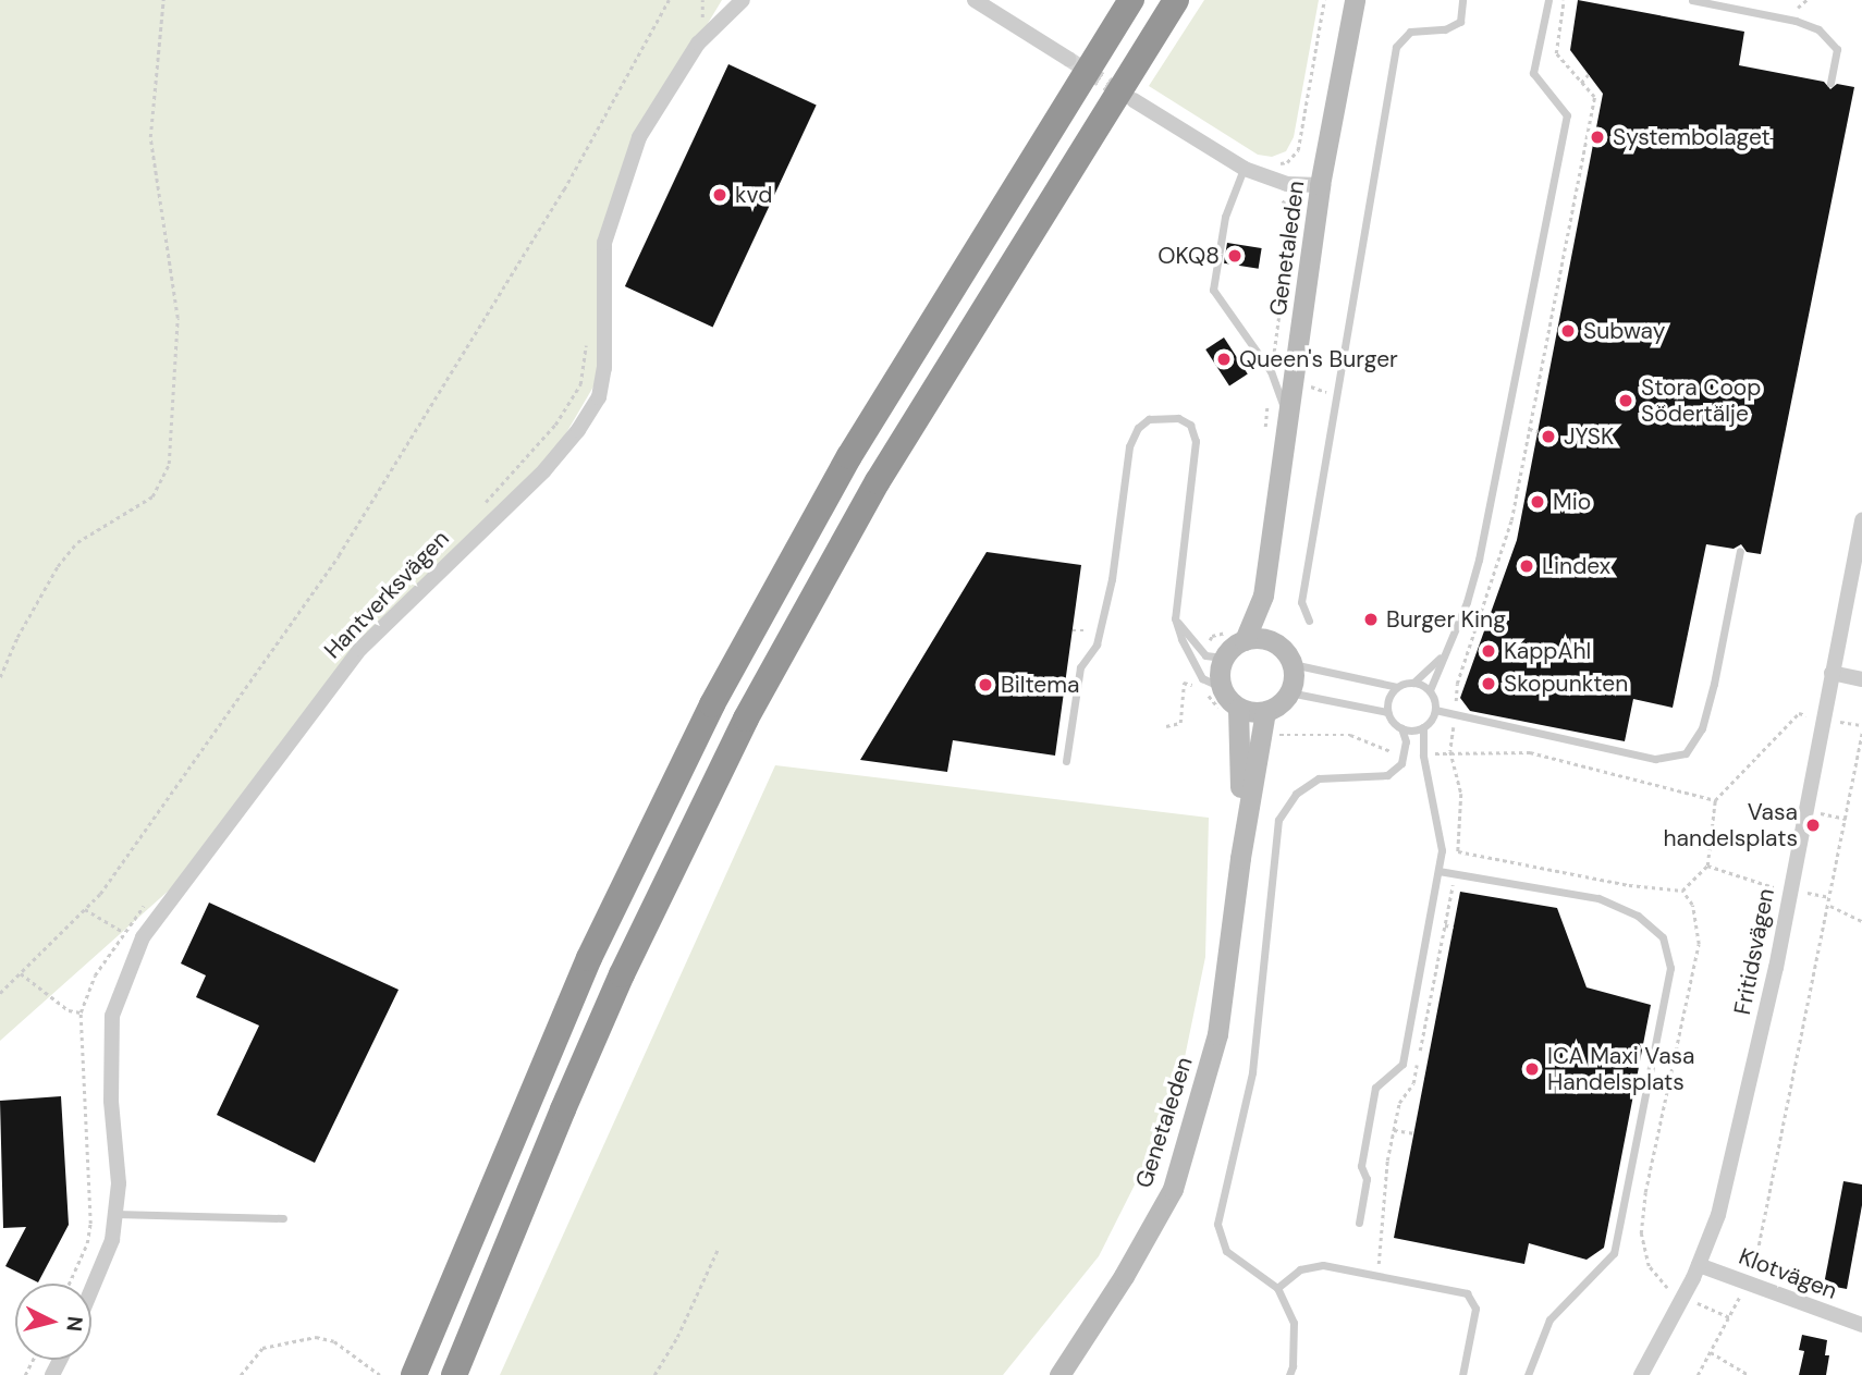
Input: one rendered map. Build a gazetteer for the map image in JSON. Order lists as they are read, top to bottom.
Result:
{
  "streets": {
    "main road": ["Genetaleden"],
    "street": ["Hantverksvägen", "Fritidsvägen", "Klotvägen"]
  },
  "crossings": [
    ["Fritidsvägen", "Klotvägen"]
  ],
  "places": [
    "Systembolaget",
    "kvd",
    "OKQ8",
    "Subway",
    "Queen's Burger",
    "Stora Coop Södertälje",
    "JYSK",
    "Mio",
    "Lindex",
    "Burger King",
    "KappAhl",
    "Skopunkten",
    "Biltema",
    "Vasa handelsplats",
    "ICA Maxi Vasa Handelsplats"
  ],
  "north": "right"
}
